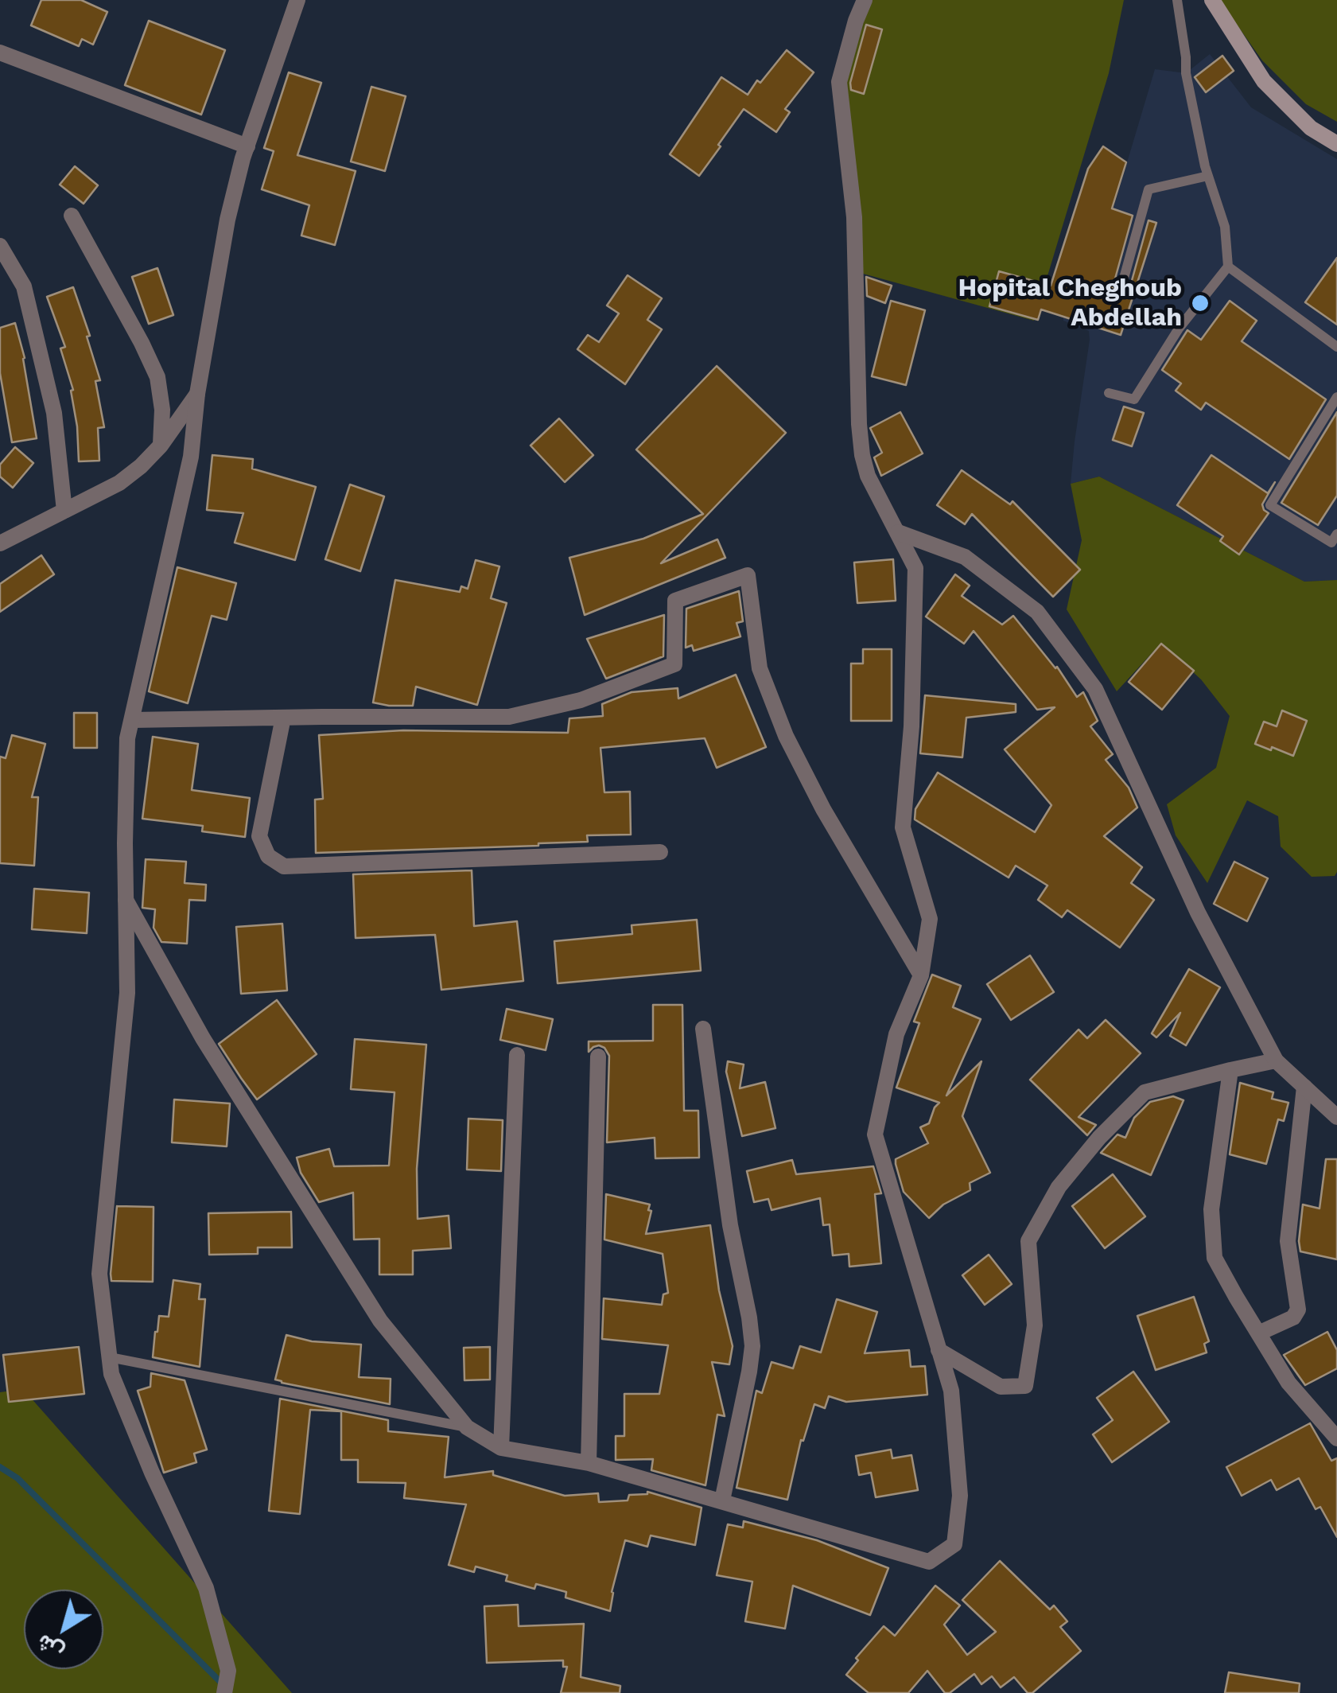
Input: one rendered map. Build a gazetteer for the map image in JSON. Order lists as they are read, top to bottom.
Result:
{
  "places": ["Hopital Cheghoub Abdellah"],
  "north": "bottom left"
}
